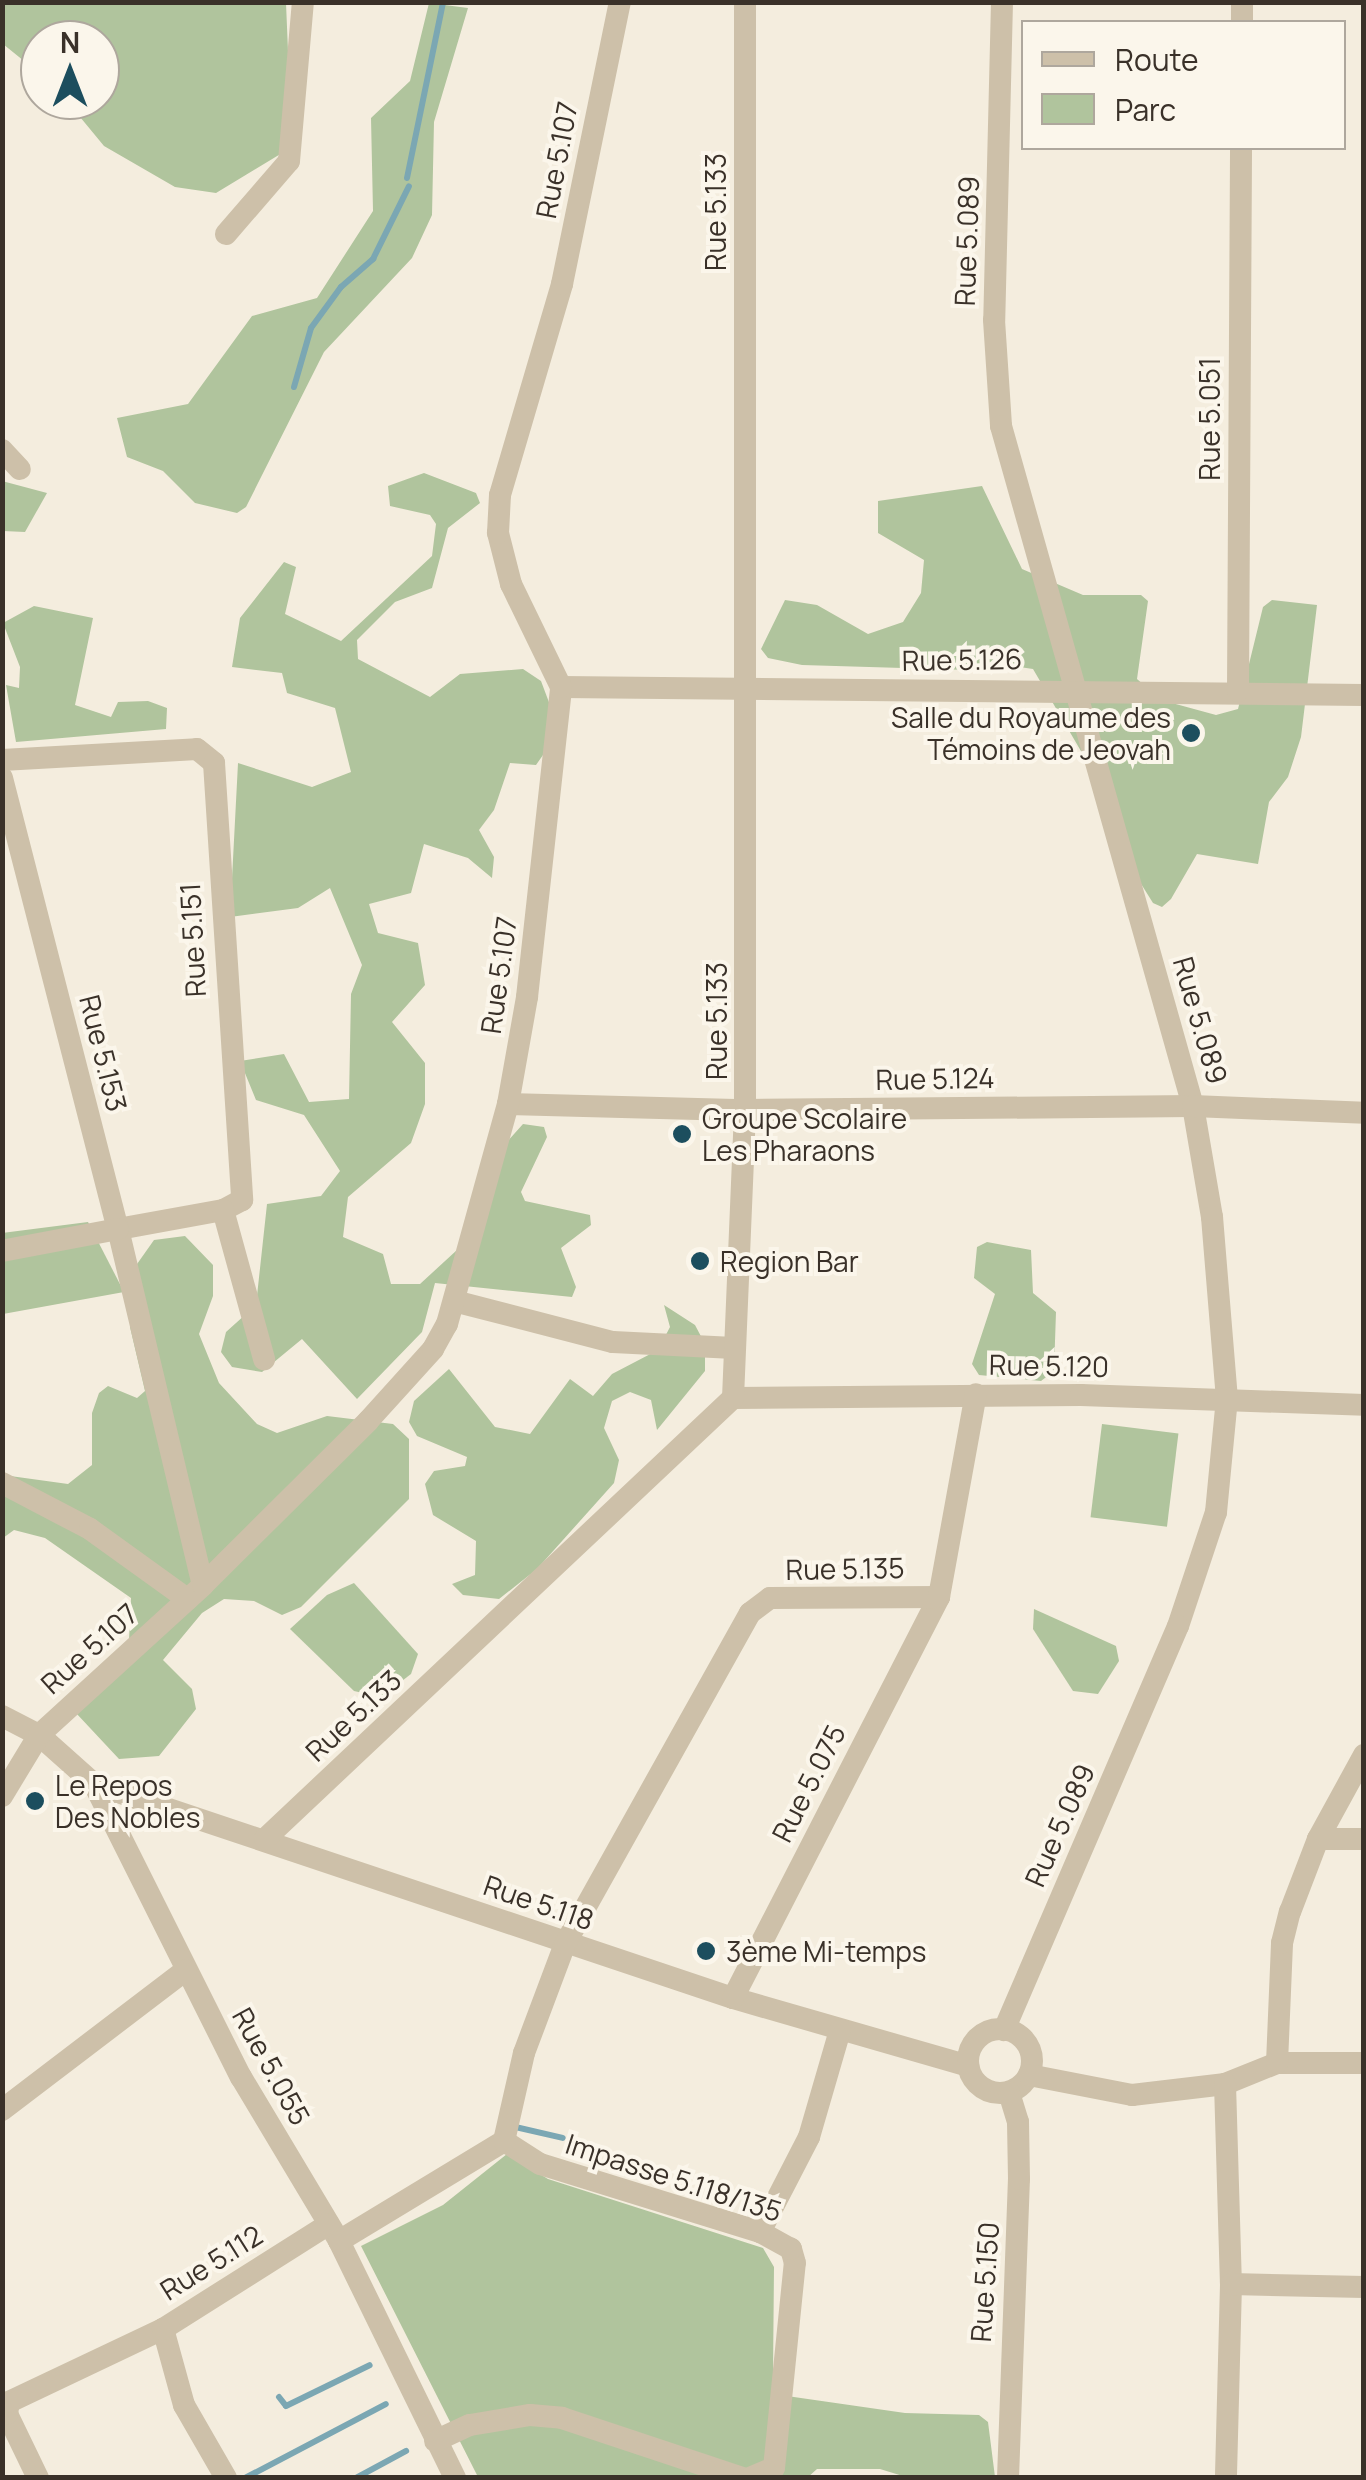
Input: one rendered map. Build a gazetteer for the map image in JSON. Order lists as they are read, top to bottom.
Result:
{
  "streets": {
    "street": [
      "Rue 5.107",
      "Rue 5.133",
      "Rue 5.089",
      "Rue 5.051",
      "Rue 5.126",
      "Rue 5.151",
      "Rue 5.153",
      "Rue 5.124",
      "Rue 5.120",
      "Rue 5.135",
      "Rue 5.075",
      "Rue 5.118",
      "Rue 5.055",
      "Impasse 5.118/135",
      "Rue 5.112",
      "Rue 5.150"
    ]
  },
  "crossings": [
    ["Rue 5.107", "Rue 5.126"],
    ["Rue 5.107", "Rue 5.153"],
    ["Rue 5.107", "Rue 5.124"],
    ["Rue 5.107", "Rue 5.055"],
    ["Rue 5.133", "Rue 5.126"],
    ["Rue 5.133", "Rue 5.124"],
    ["Rue 5.133", "Rue 5.120"],
    ["Rue 5.133", "Rue 5.118"],
    ["Rue 5.089", "Rue 5.126"],
    ["Rue 5.089", "Rue 5.124"],
    ["Rue 5.089", "Rue 5.120"],
    ["Rue 5.089", "Rue 5.118"],
    ["Rue 5.089", "Rue 5.150"],
    ["Rue 5.051", "Rue 5.126"],
    ["Rue 5.120", "Rue 5.135"],
    ["Rue 5.135", "Rue 5.075"],
    ["Rue 5.135", "Rue 5.118"],
    ["Rue 5.075", "Rue 5.118"],
    ["Rue 5.118", "Rue 5.055"],
    ["Rue 5.118", "Rue 5.150"],
    ["Rue 5.055", "Rue 5.112"],
    ["Impasse 5.118/135", "Rue 5.112"]
  ],
  "places": [
    "Salle du Royaume des Témoins de Jeovah",
    "Groupe Scolaire Les Pharaons",
    "Region Bar",
    "Le Repos Des Nobles",
    "3ème Mi-temps"
  ],
  "legend": ["Route", "Parc"],
  "north": "top"
}
